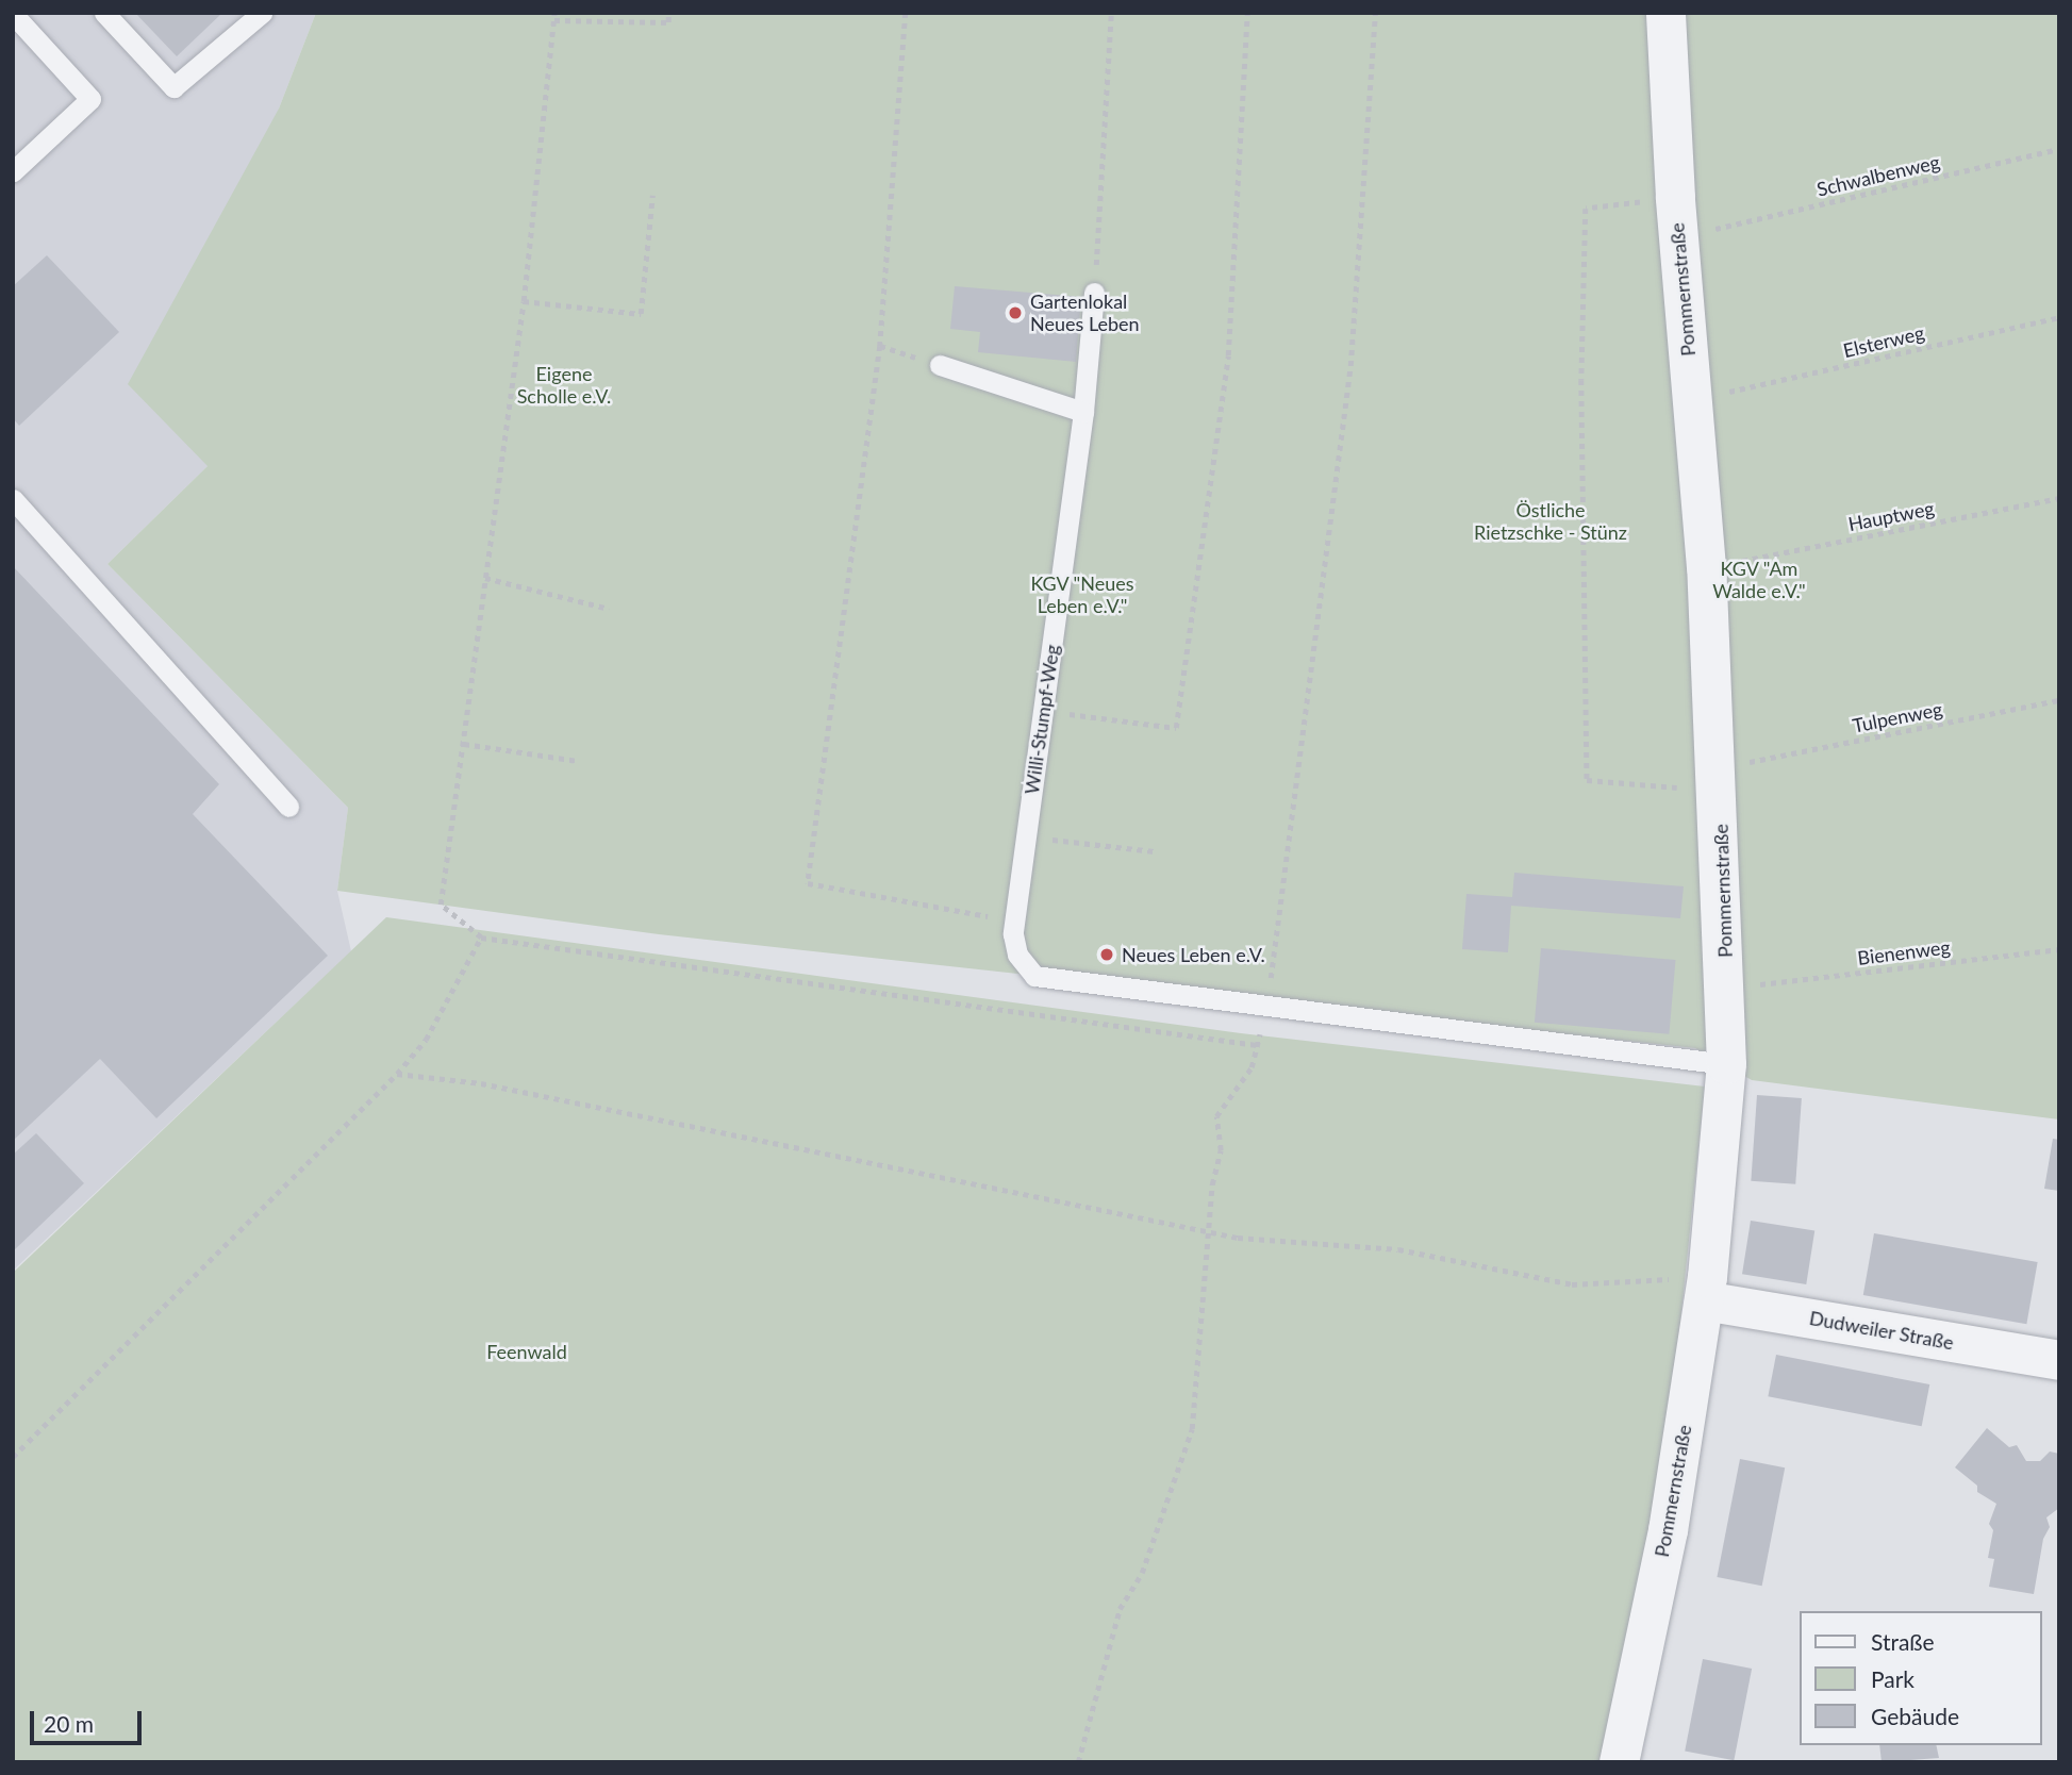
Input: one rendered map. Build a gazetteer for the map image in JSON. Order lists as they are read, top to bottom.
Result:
{
  "streets": {
    "street": ["Pommernstraße", "Dudweiler Straße"],
    "lane": ["Willi-Stumpf-Weg"],
    "path": [
      "Schwalbenweg",
      "Elsterweg",
      "Hauptweg",
      "Tulpenweg",
      "Bienenweg"
    ]
  },
  "crossings": [
    ["Pommernstraße", "Tulpenweg"],
    ["Pommernstraße", "Dudweiler Straße"]
  ],
  "parks": [
    "Eigene Scholle e.V.",
    "Östliche Rietzschke - Stünz",
    "KGV \"Am Walde e.V.\"",
    "KGV \"Neues Leben e.V.\"",
    "Feenwald"
  ],
  "places": ["Gartenlokal Neues Leben", "Neues Leben e.V."],
  "legend": ["Straße", "Park", "Gebäude"],
  "scale_bar": "20 m"
}
